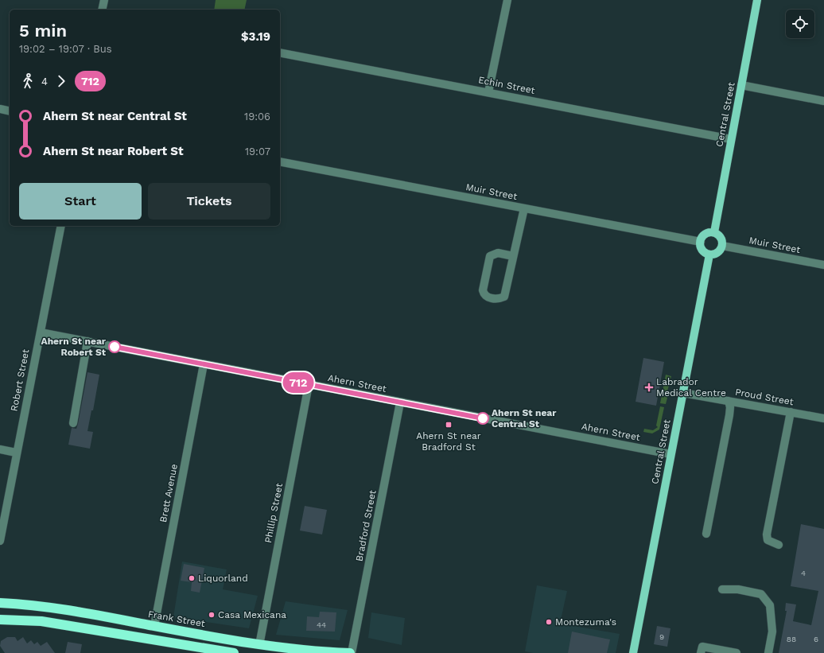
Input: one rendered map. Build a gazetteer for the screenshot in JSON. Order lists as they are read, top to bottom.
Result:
{
  "streets": {
    "highway": ["Frank Street"],
    "main road": ["Central Street"],
    "street": [
      "Echin Street",
      "Muir Street",
      "Robert Street",
      "Ahern Street",
      "Proud Street",
      "Brett Avenue",
      "Phillip Street",
      "Bradford Street"
    ]
  },
  "crossings": [
    ["Echin Street", "Central Street"],
    ["Central Street", "Muir Street"],
    ["Central Street", "Ahern Street"],
    ["Central Street", "Proud Street"],
    ["Robert Street", "Ahern Street"],
    ["Ahern Street", "Brett Avenue"],
    ["Ahern Street", "Phillip Street"],
    ["Ahern Street", "Bradford Street"],
    ["Brett Avenue", "Frank Street"],
    ["Phillip Street", "Frank Street"],
    ["Bradford Street", "Frank Street"]
  ],
  "places": {
    "other": [
      "Ahern St near Robert St",
      "Ahern St near Central St",
      "Liquorland",
      "Casa Mexicana",
      "Montezuma's"
    ],
    "health": ["Labrador Medical Centre"],
    "transit": ["Ahern St near Bradford St"]
  },
  "lines": ["bus line 712"],
  "house_numbers": [
    "4",
    "44",
    "9",
    "88",
    "6"
  ],
  "page": {
    "on_map": "712",
    "heading": ["5 min", "19:02 – 19:07 · Bus", "$3.19"],
    "legs": ["4", "712"],
    "list": [
      {
        "name": "Ahern St near Central St",
        "value": "19:06"
      },
      {
        "name": "Ahern St near Robert St",
        "value": "19:07"
      }
    ],
    "buttons": ["Start", "Tickets"]
  }
}
